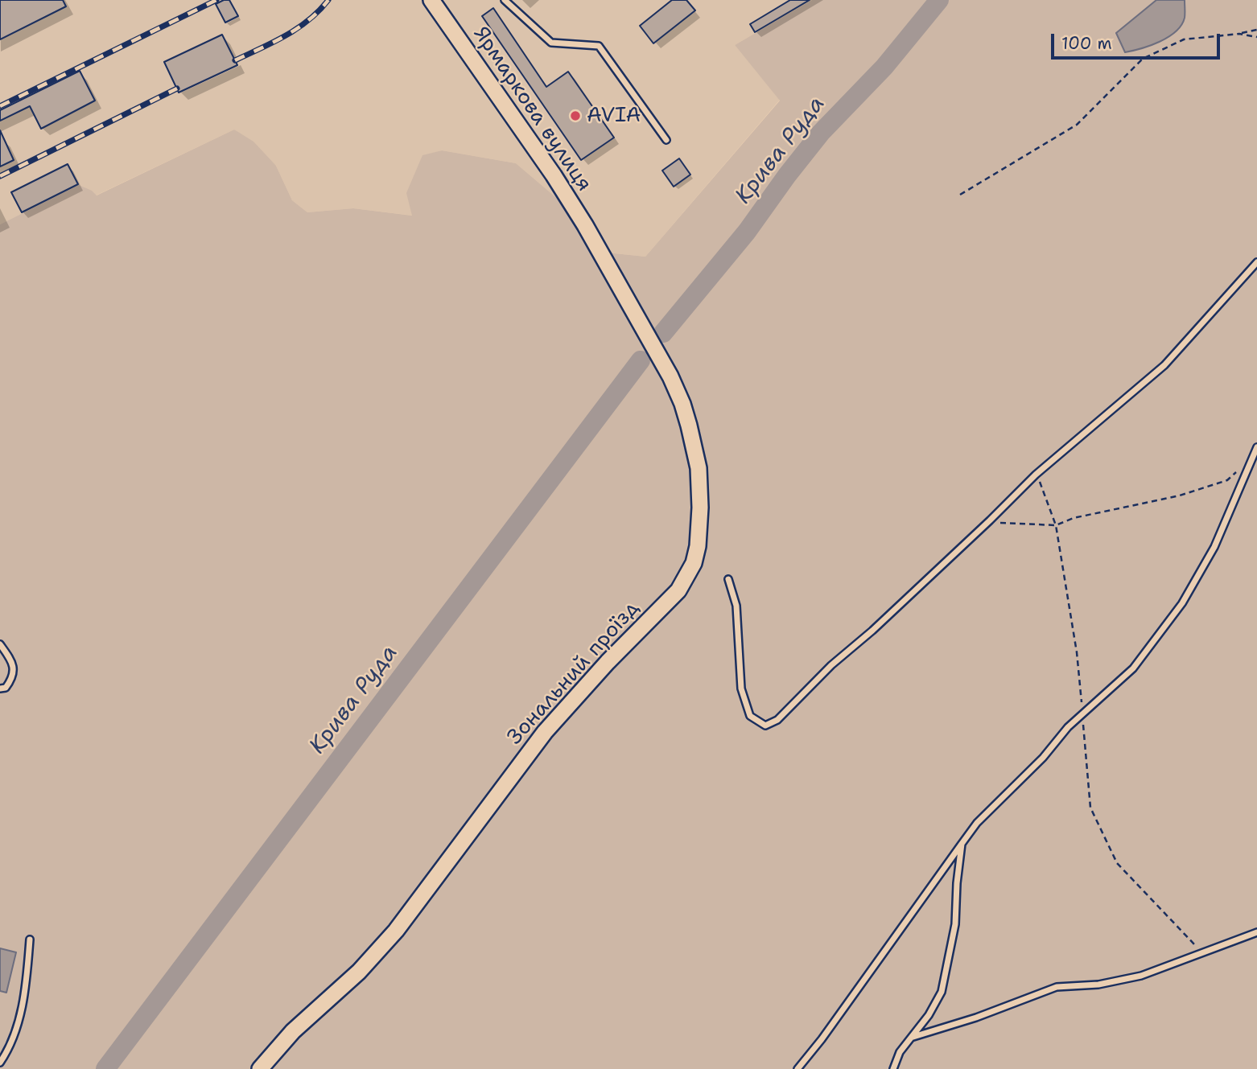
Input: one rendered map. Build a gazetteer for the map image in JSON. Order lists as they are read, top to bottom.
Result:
{
  "streets": {
    "street": ["Ярмаркова вулиця", "Зональний проїзд"]
  },
  "crossings": [
    ["Ярмаркова вулиця", "Зональний проїзд"]
  ],
  "water": ["Крива Руда"],
  "places": ["AVIA"],
  "scale_bar": "100 m"
}
